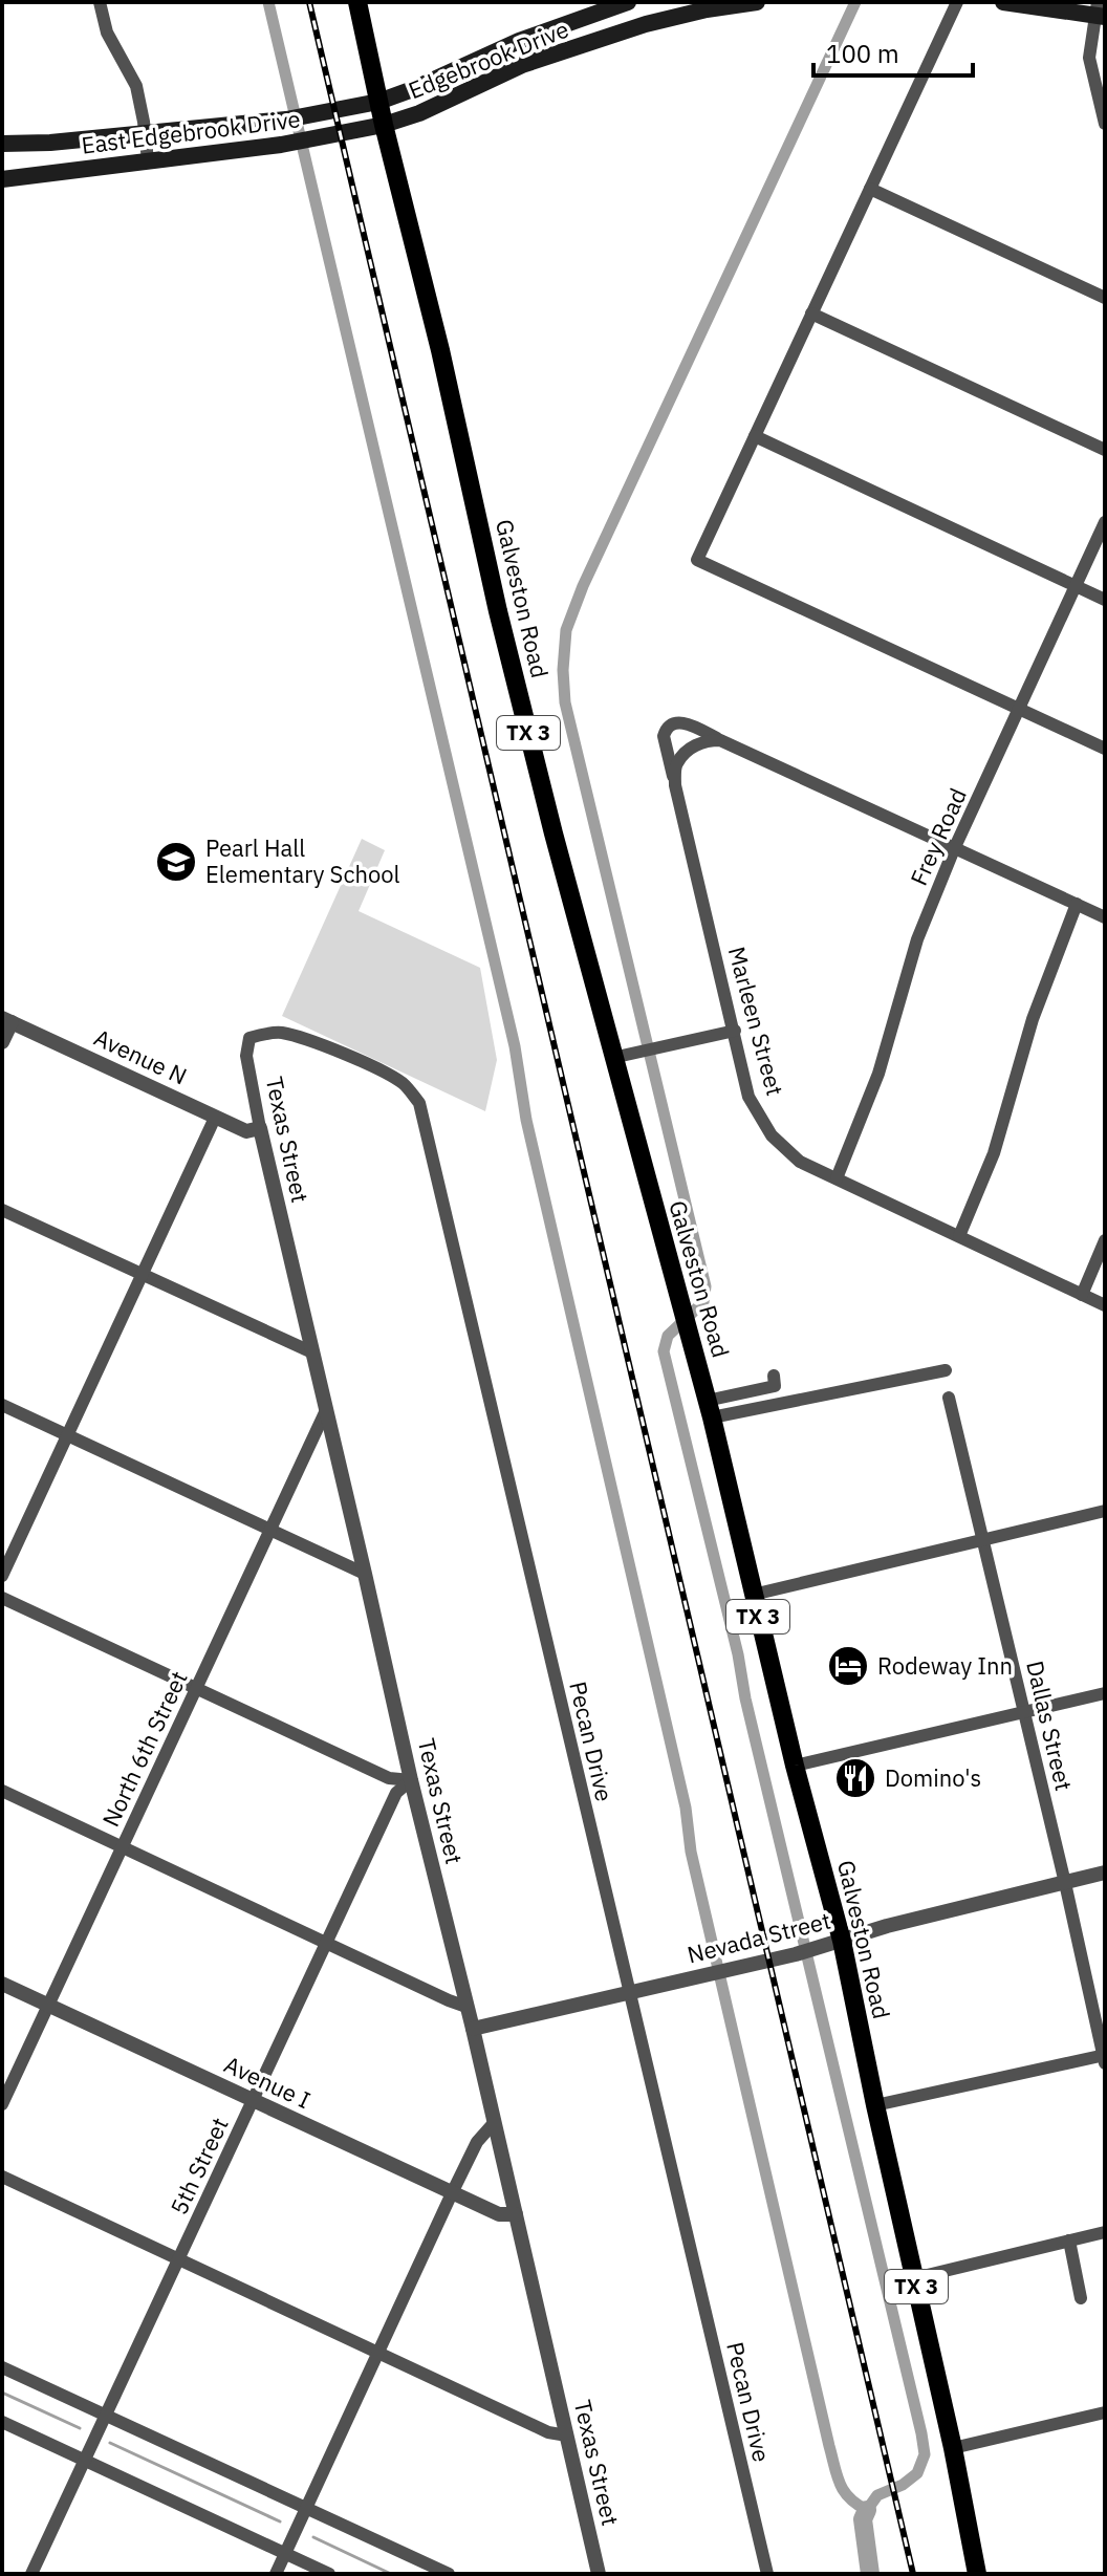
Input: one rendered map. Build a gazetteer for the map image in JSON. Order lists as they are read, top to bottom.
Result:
{
  "streets": {
    "main road": [
      "Edgebrook Drive",
      "East Edgebrook Drive",
      "Galveston Road",
      "TX 3"
    ],
    "street": [
      "Frey Road",
      "Marleen Street",
      "Avenue N",
      "Texas Street",
      "Dallas Street",
      "Pecan Drive",
      "North 6th Street",
      "Nevada Street",
      "Avenue I",
      "5th Street"
    ]
  },
  "crossings": [
    ["Edgebrook Drive", "East Edgebrook Drive"],
    ["Edgebrook Drive", "Galveston Road"],
    ["East Edgebrook Drive", "Galveston Road"],
    ["Galveston Road", "Nevada Street"],
    ["Frey Road", "Marleen Street"],
    ["Avenue N", "Texas Street"],
    ["Texas Street", "Pecan Drive"],
    ["Texas Street", "North 6th Street"],
    ["Texas Street", "Nevada Street"],
    ["Texas Street", "Avenue I"],
    ["Texas Street", "5th Street"],
    ["Dallas Street", "Nevada Street"],
    ["Pecan Drive", "Nevada Street"],
    ["North 6th Street", "Avenue I"],
    ["Avenue I", "5th Street"]
  ],
  "places": {
    "school or university": ["Pearl Hall Elementary School"],
    "hotel": ["Rodeway Inn"],
    "restaurant": ["Domino's"]
  },
  "scale_bar": "100 m"
}
